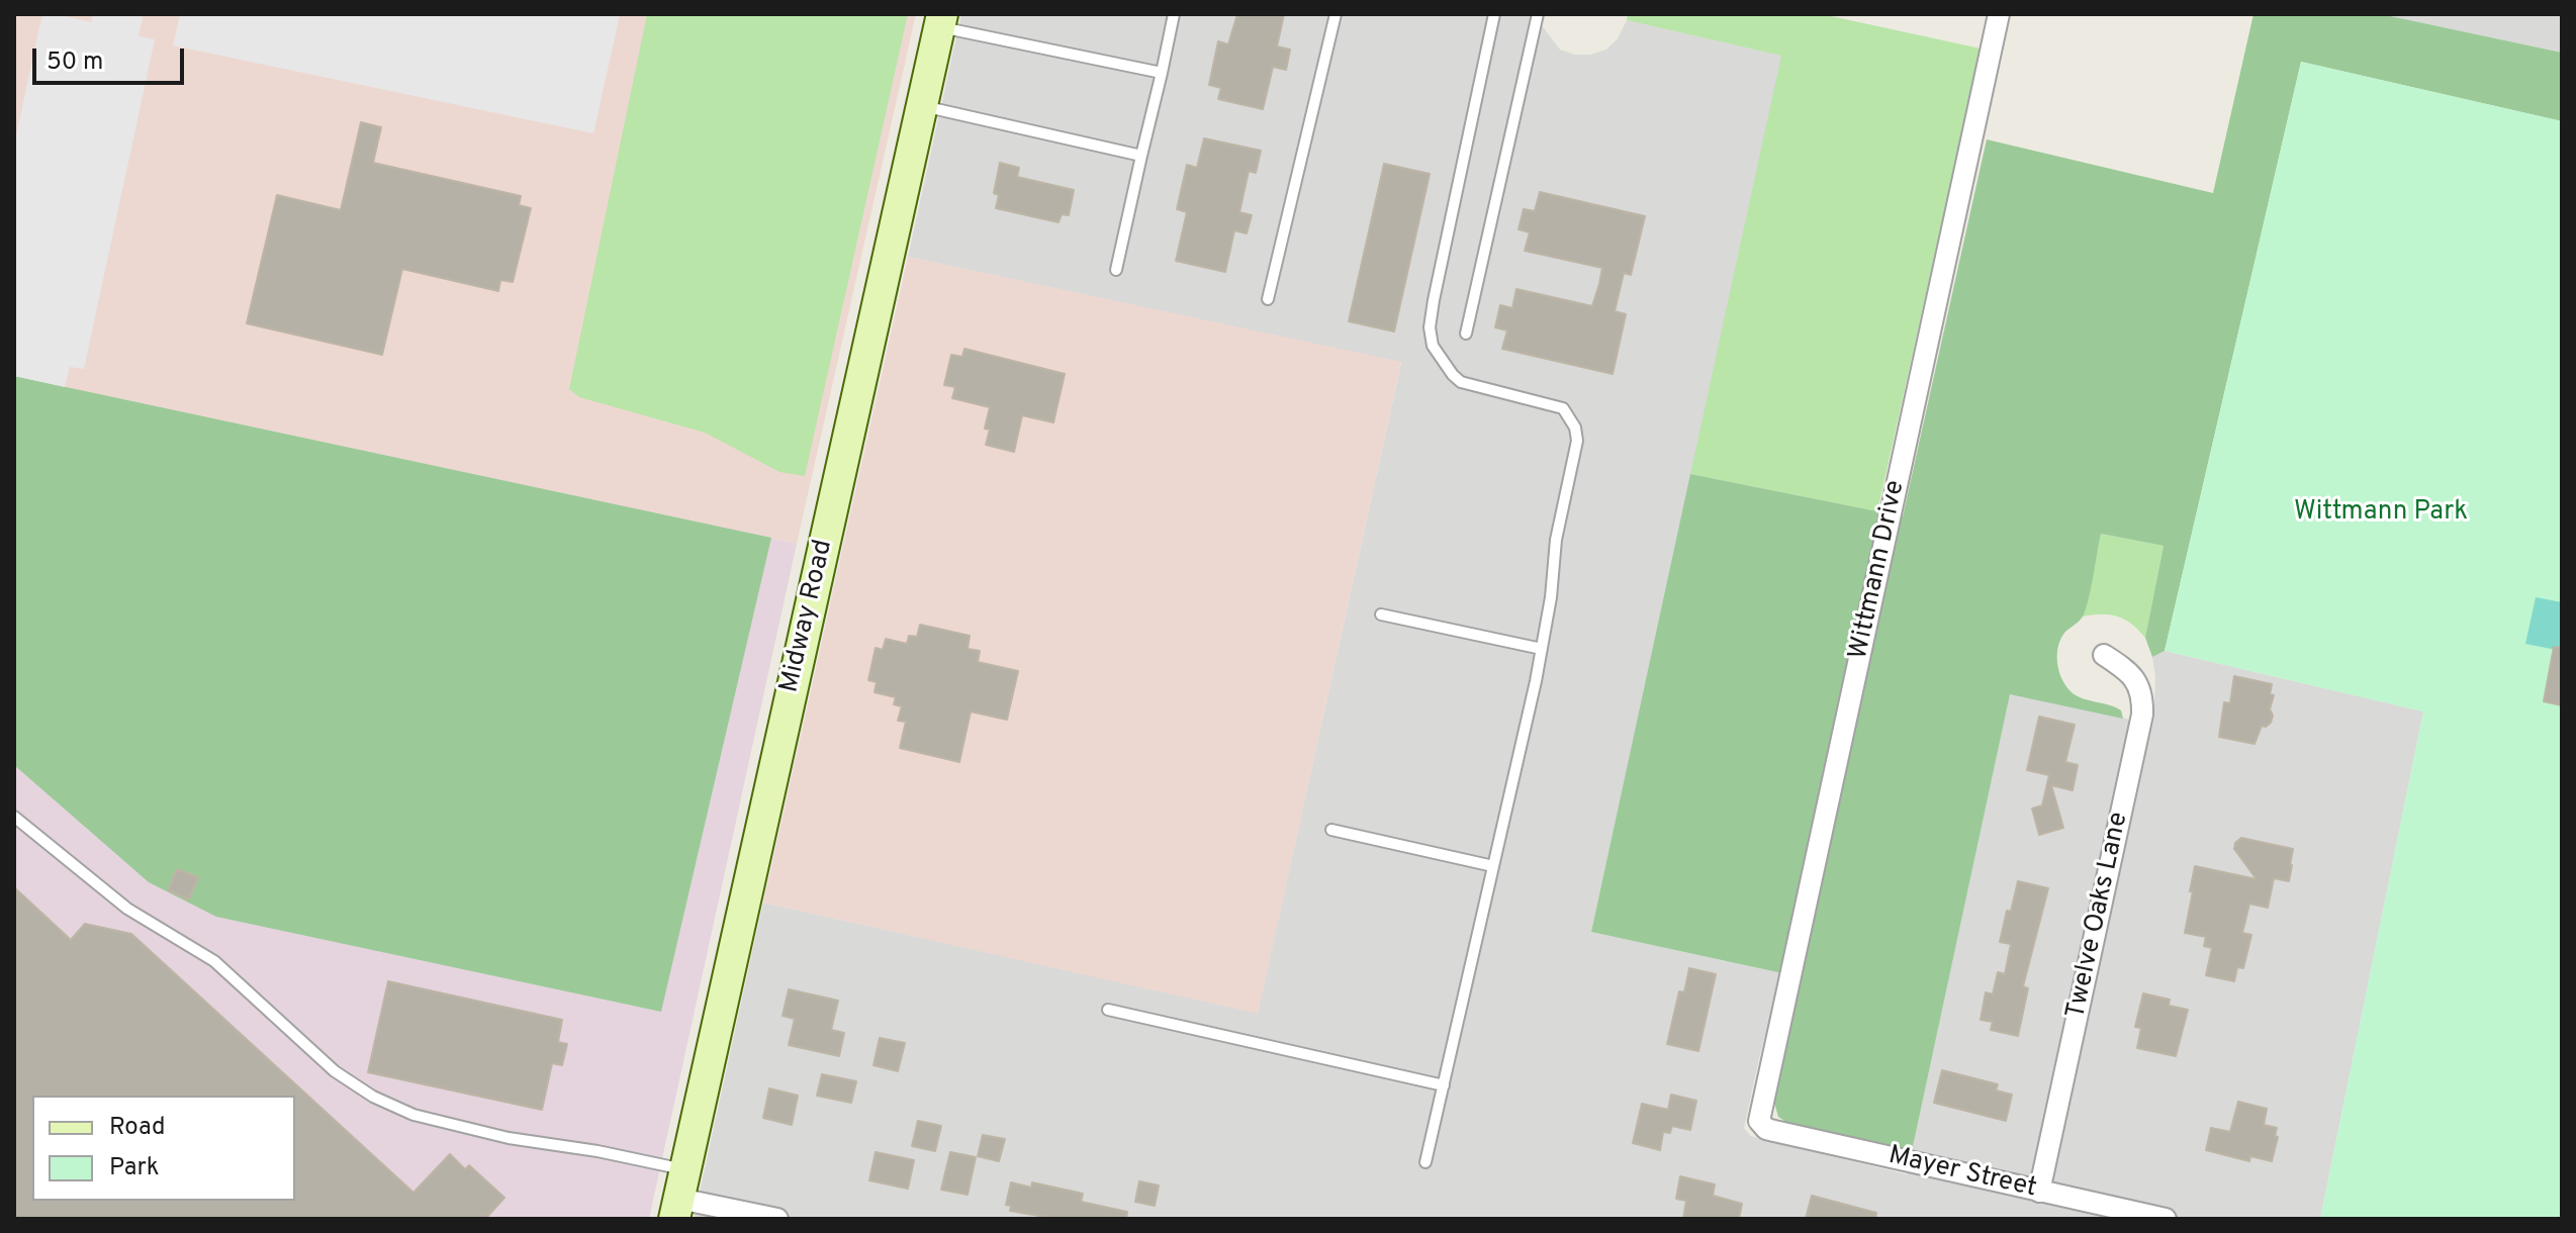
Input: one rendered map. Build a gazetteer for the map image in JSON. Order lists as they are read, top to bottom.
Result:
{
  "streets": {
    "main road": ["Midway Road"],
    "street": ["Wittmann Drive", "Twelve Oaks Lane", "Mayer Street"]
  },
  "crossings": [
    ["Wittmann Drive", "Mayer Street"],
    ["Twelve Oaks Lane", "Mayer Street"]
  ],
  "parks": ["Wittmann Park"],
  "legend": ["Road", "Park"],
  "scale_bar": "50 m"
}
